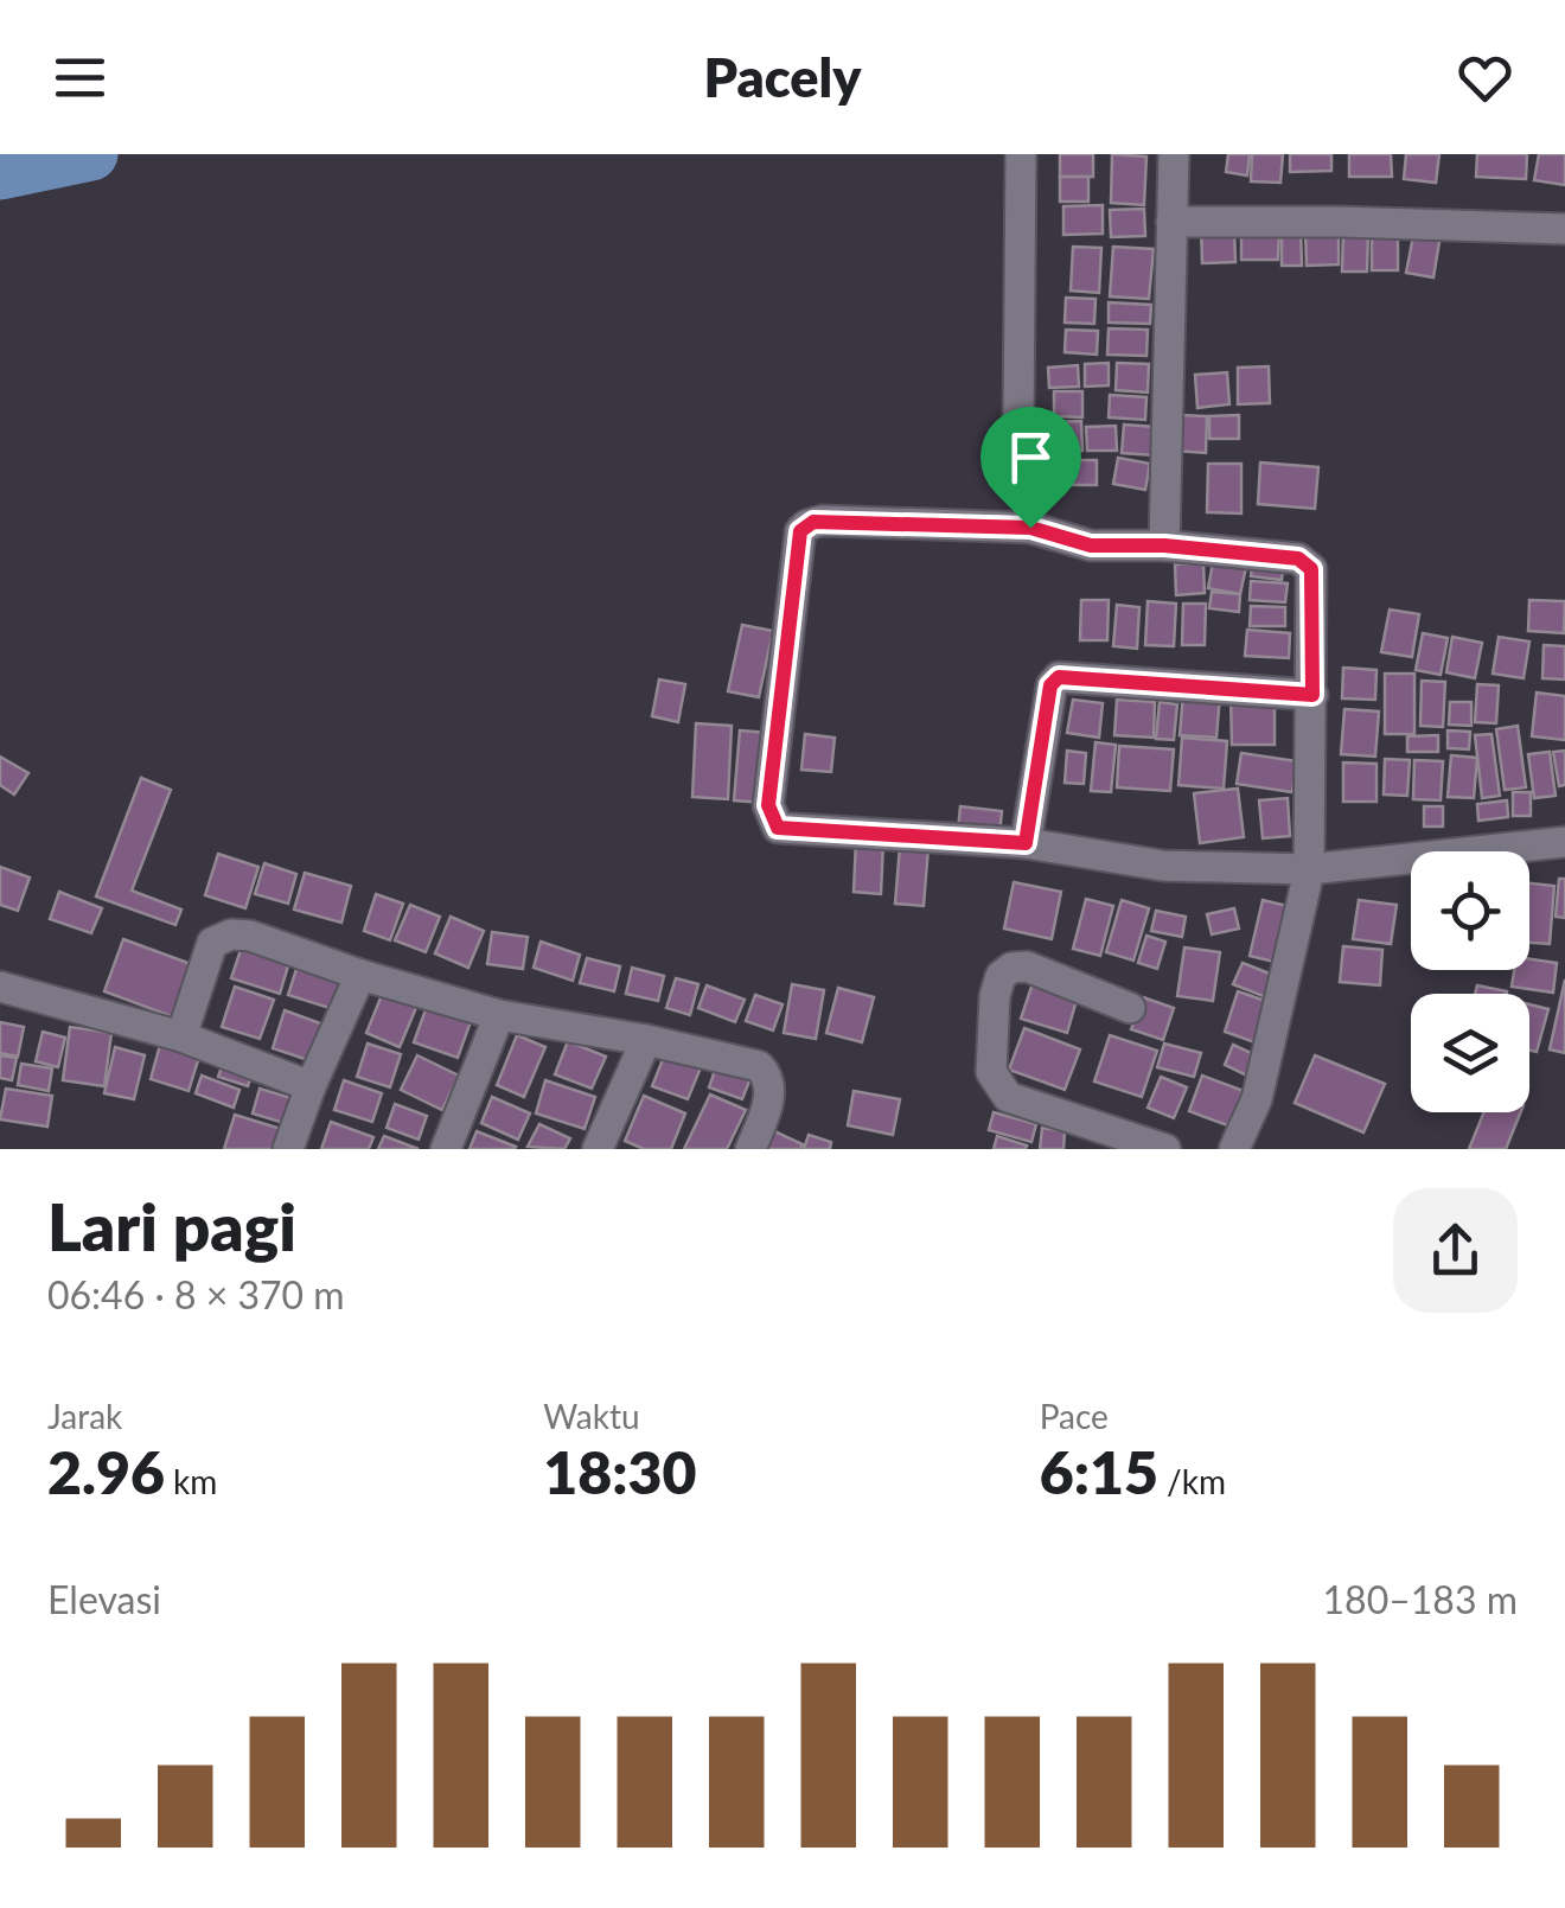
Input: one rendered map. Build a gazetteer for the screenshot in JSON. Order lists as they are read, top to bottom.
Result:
{
  "page": {
    "header": "Pacely",
    "heading": ["Lari pagi", "06:46 · 8 × 370 m"],
    "stats": [
      ["Jarak", "2.96 km"],
      ["Waktu", "18:30"],
      ["Pace", "6:15 /km"]
    ],
    "chart": ["Elevasi", "180–183 m"]
  }
}
